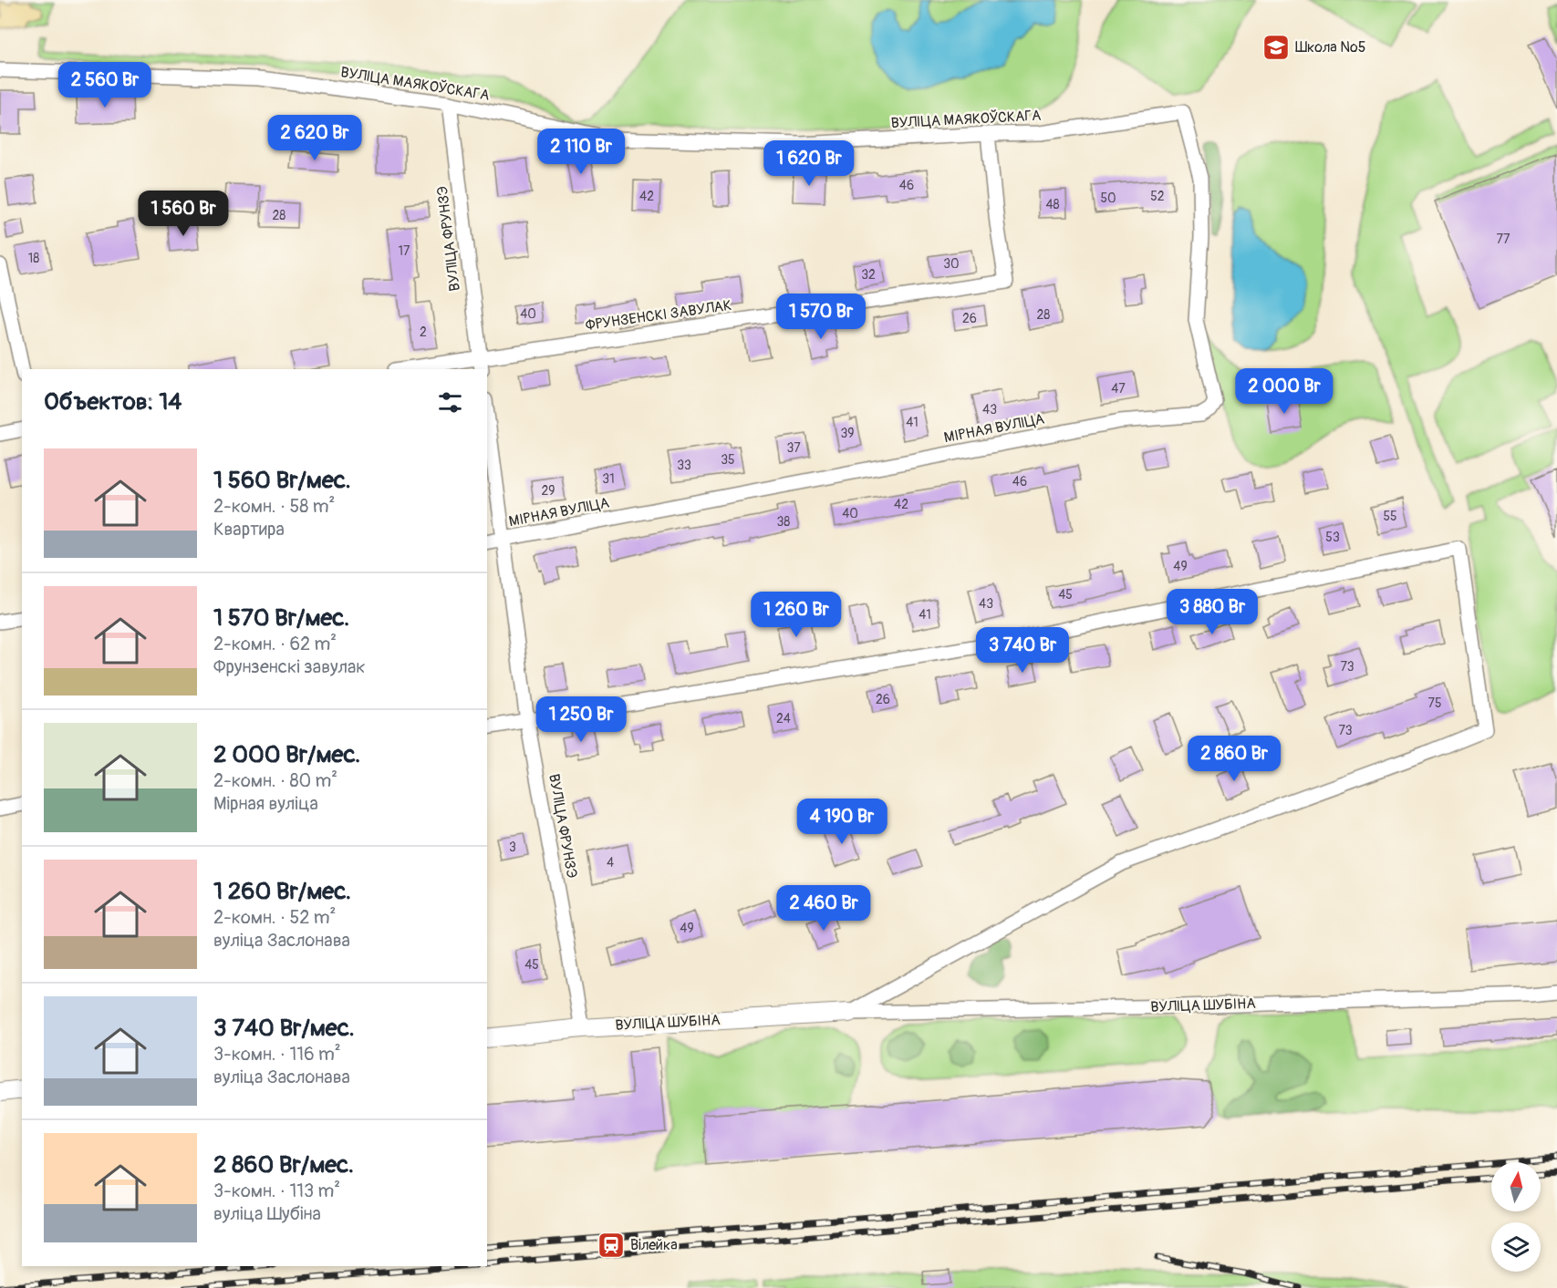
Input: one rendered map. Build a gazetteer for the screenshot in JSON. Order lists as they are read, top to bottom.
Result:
{
  "streets": {
    "street": [
      "ВУЛІЦА МАЯКОЎСКАГА",
      "ВУЛІЦА ФРУНЗЭ",
      "ФРУНЗЕНСКІ ЗАВУЛАК",
      "МІРНАЯ ВУЛІЦА",
      "ВУЛІЦА ШУБІНА"
    ]
  },
  "crossings": [
    ["ВУЛІЦА МАЯКОЎСКАГА", "ВУЛІЦА ФРУНЗЭ"],
    ["ВУЛІЦА МАЯКОЎСКАГА", "ФРУНЗЕНСКІ ЗАВУЛАК"],
    ["ВУЛІЦА МАЯКОЎСКАГА", "МІРНАЯ ВУЛІЦА"],
    ["ВУЛІЦА ФРУНЗЭ", "ФРУНЗЕНСКІ ЗАВУЛАК"],
    ["ВУЛІЦА ФРУНЗЭ", "МІРНАЯ ВУЛІЦА"],
    ["ВУЛІЦА ФРУНЗЭ", "ВУЛІЦА ШУБІНА"]
  ],
  "places": {
    "school or university": ["Школа №5"],
    "station": ["Вілейка"]
  },
  "house_numbers": [
    "46",
    "42",
    "52",
    "50",
    "48",
    "28",
    "77",
    "17",
    "18",
    "30",
    "32",
    "40",
    "28",
    "26",
    "2",
    "47",
    "43",
    "41",
    "39",
    "37",
    "35",
    "33",
    "31",
    "46",
    "29",
    "42",
    "40",
    "55",
    "38",
    "53",
    "49",
    "45",
    "43",
    "41",
    "73",
    "26",
    "75",
    "24",
    "73",
    "3",
    "4",
    "49",
    "45"
  ],
  "north": "top",
  "page": {
    "price": [
      "2 560 Br",
      "2 620 Br",
      "2 110 Br",
      "1 620 Br",
      "1 560 Br",
      "1 570 Br",
      "2 000 Br",
      "3 880 Br",
      "1 260 Br",
      "3 740 Br",
      "1 250 Br",
      "2 860 Br",
      "4 190 Br",
      "2 460 Br"
    ],
    "heading": "Объектов: 14",
    "list": [
      {
        "name": "1 560 Br/мес.",
        "note": "2-комн. · 58 m² · Квартира"
      },
      {
        "name": "1 570 Br/мес.",
        "note": "2-комн. · 62 m² · Фрунзенскі завулак"
      },
      {
        "name": "2 000 Br/мес.",
        "note": "2-комн. · 80 m² · Мірная вуліца"
      },
      {
        "name": "1 260 Br/мес.",
        "note": "2-комн. · 52 m² · вуліца Заслонава"
      },
      {
        "name": "3 740 Br/мес.",
        "note": "3-комн. · 116 m² · вуліца Заслонава"
      },
      {
        "name": "2 860 Br/мес.",
        "note": "3-комн. · 113 m² · вуліца Шубіна"
      }
    ]
  }
}
